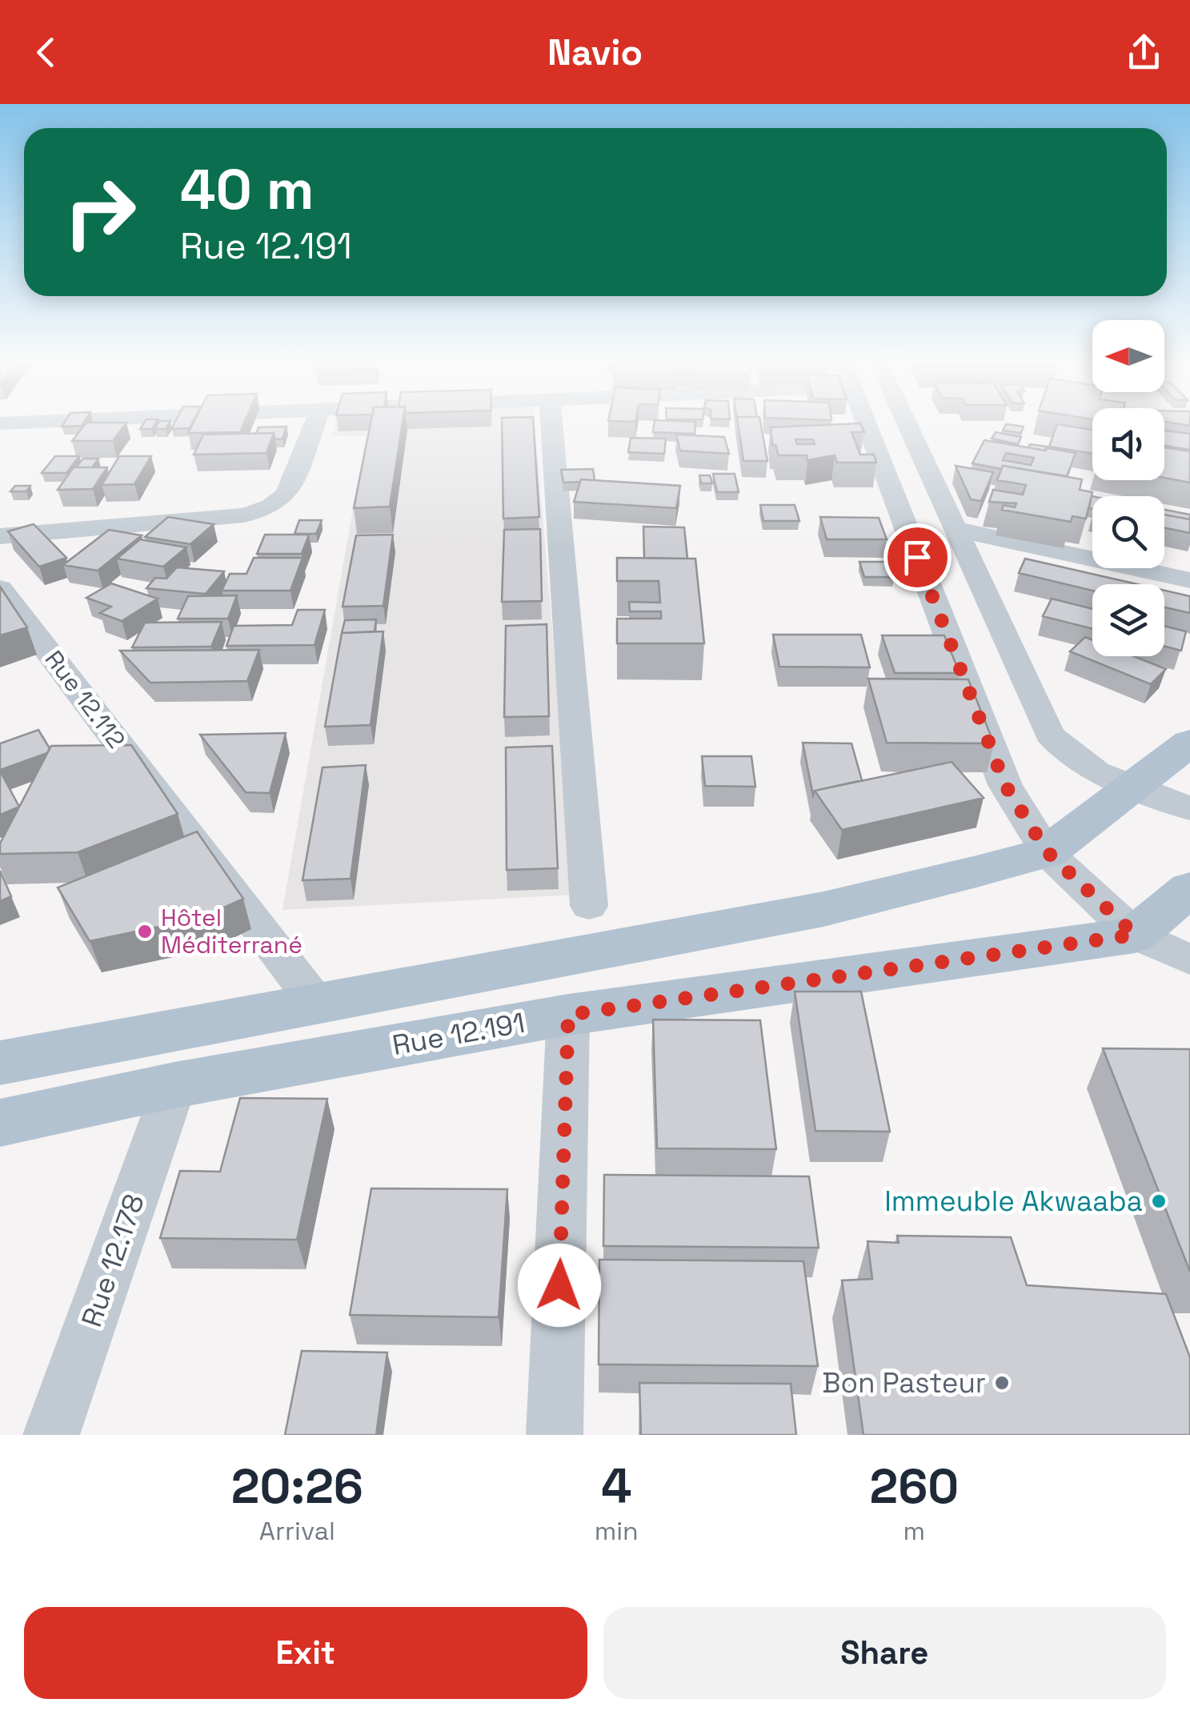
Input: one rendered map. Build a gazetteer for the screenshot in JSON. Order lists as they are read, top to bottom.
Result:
{
  "streets": {
    "main road": ["Rue 12.191"],
    "street": ["Rue 12.112", "Rue 12.178"]
  },
  "crossings": [
    ["Rue 12.191", "Rue 12.178"]
  ],
  "places": ["Hôtel Méditerrané", "Immeuble Akwaaba", "Bon Pasteur"],
  "north": "left",
  "page": {
    "header": "Navio",
    "turn": ["40 m", "Rue 12.191"],
    "eta": [
      "20:26",
      "Arrival",
      "4",
      "min",
      "260",
      "m"
    ],
    "buttons": ["Exit", "Share"]
  }
}
